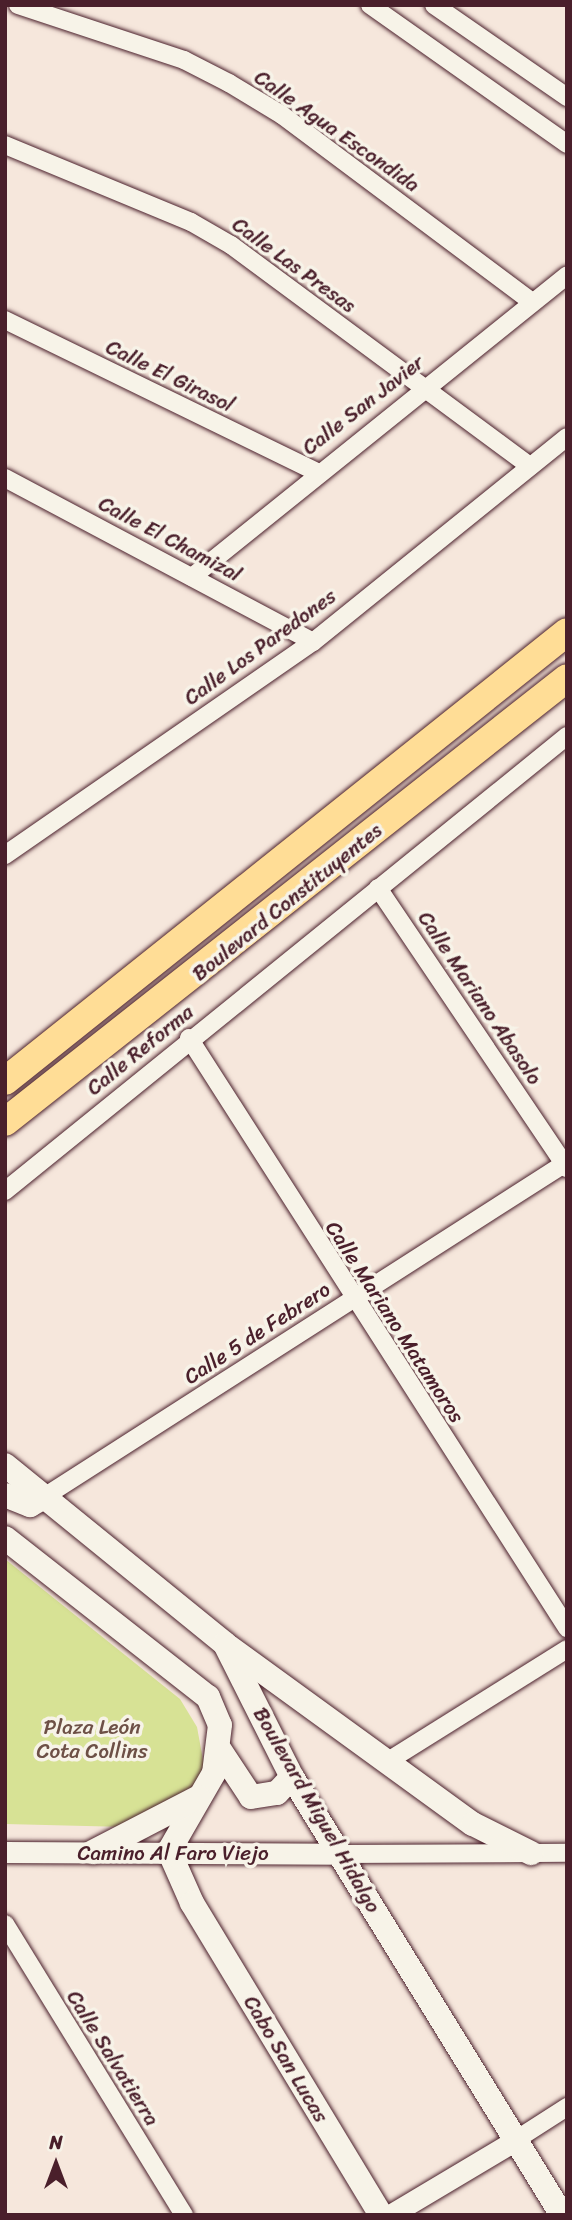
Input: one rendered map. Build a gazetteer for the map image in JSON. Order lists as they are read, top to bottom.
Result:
{
  "streets": {
    "highway": ["Boulevard Constituyentes"],
    "main road": ["Boulevard Miguel Hidalgo", "Cabo San Lucas"],
    "street": [
      "Calle Agua Escondida",
      "Calle Las Presas",
      "Calle El Girasol",
      "Calle San Javier",
      "Calle El Chamizal",
      "Calle Los Paredones",
      "Calle Mariano Abasolo",
      "Calle Reforma",
      "Calle Mariano Matamoros",
      "Calle 5 de Febrero",
      "Camino Al Faro Viejo",
      "Calle Salvatierra"
    ]
  },
  "crossings": [
    ["Calle Agua Escondida", "Calle San Javier"],
    ["Calle Las Presas", "Calle San Javier"],
    ["Calle Las Presas", "Calle Los Paredones"],
    ["Calle El Girasol", "Calle San Javier"],
    ["Calle San Javier", "Calle El Chamizal"],
    ["Calle El Chamizal", "Calle Los Paredones"],
    ["Calle Mariano Abasolo", "Calle Reforma"],
    ["Calle Mariano Abasolo", "Calle 5 de Febrero"],
    ["Calle Reforma", "Calle Mariano Matamoros"],
    ["Calle Mariano Matamoros", "Calle 5 de Febrero"],
    ["Calle 5 de Febrero", "Boulevard Miguel Hidalgo"],
    ["Boulevard Miguel Hidalgo", "Camino Al Faro Viejo"],
    ["Boulevard Miguel Hidalgo", "Cabo San Lucas"],
    ["Camino Al Faro Viejo", "Cabo San Lucas"]
  ],
  "parks": ["Plaza León Cota Collins"],
  "north": "top"
}
